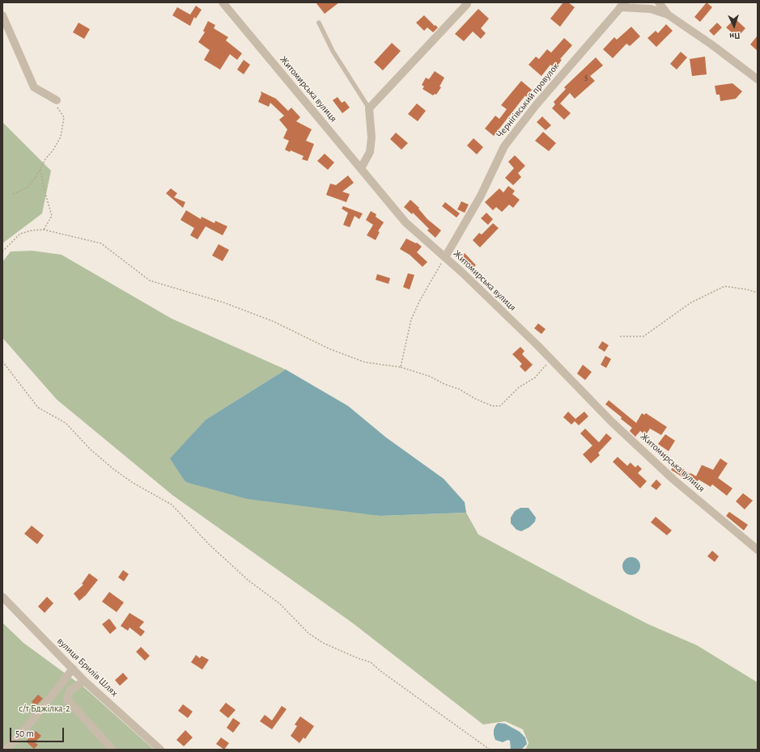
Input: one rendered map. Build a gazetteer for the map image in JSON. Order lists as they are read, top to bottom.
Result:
{
  "streets": {
    "street": ["Житомирська вулиця", "Чернігівський провулок", "вулиця Брилів Шлях"]
  },
  "crossings": [
    ["Житомирська вулиця", "Чернігівський провулок"]
  ],
  "parks": ["с/т Бджілка-2"],
  "house_numbers": ["5"],
  "scale_bar": "50 m",
  "north": "bottom"
}
